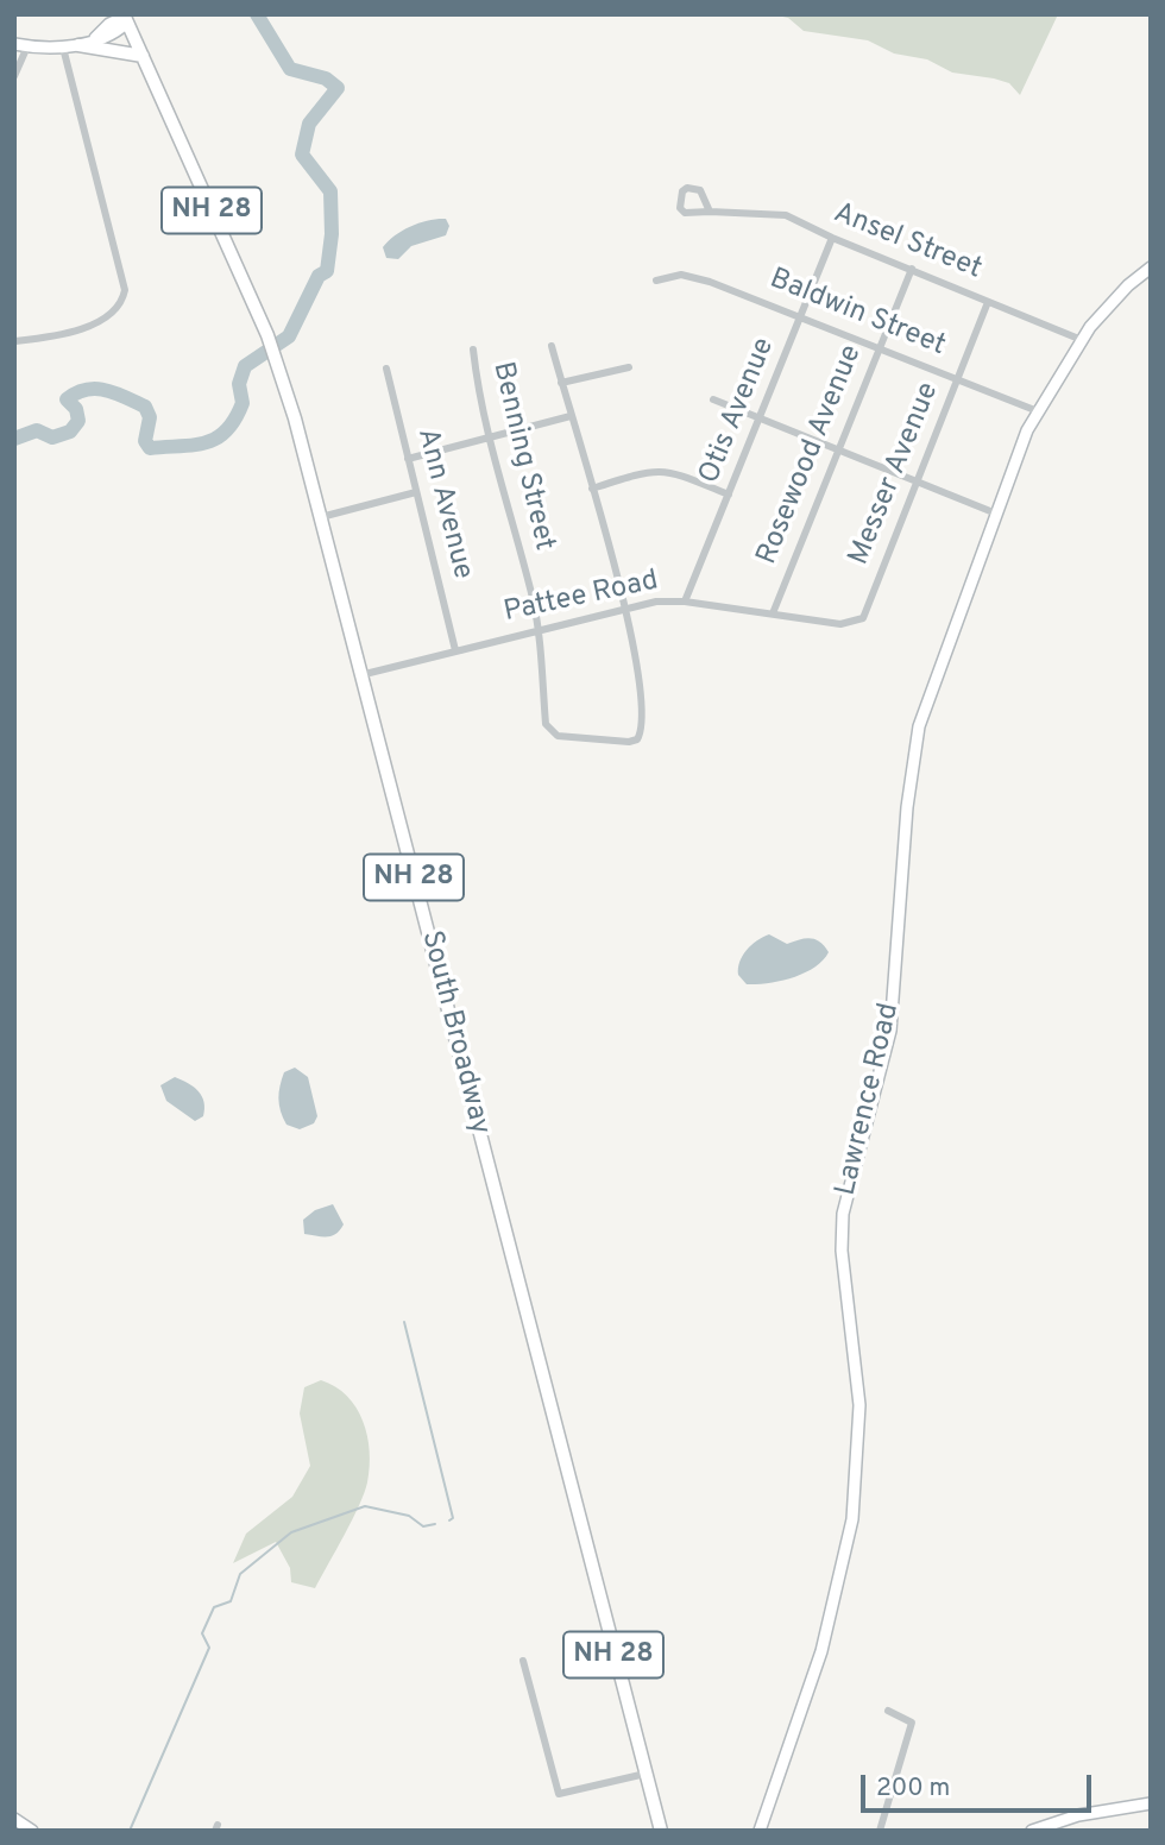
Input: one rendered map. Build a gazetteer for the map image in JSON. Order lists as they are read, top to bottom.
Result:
{
  "streets": {
    "main road": ["NH 28", "South Broadway"],
    "street": [
      "Ansel Street",
      "Baldwin Street",
      "Otis Avenue",
      "Rosewood Avenue",
      "Benning Street",
      "Messer Avenue",
      "Ann Avenue",
      "Pattee Road",
      "Lawrence Road"
    ]
  },
  "crossings": [
    ["Ansel Street", "Otis Avenue"],
    ["Ansel Street", "Rosewood Avenue"],
    ["Ansel Street", "Messer Avenue"],
    ["Ansel Street", "Lawrence Road"],
    ["Baldwin Street", "Otis Avenue"],
    ["Baldwin Street", "Rosewood Avenue"],
    ["Baldwin Street", "Messer Avenue"],
    ["Baldwin Street", "Lawrence Road"],
    ["Otis Avenue", "Pattee Road"],
    ["Rosewood Avenue", "Pattee Road"],
    ["Benning Street", "Pattee Road"],
    ["Messer Avenue", "Pattee Road"],
    ["Ann Avenue", "Pattee Road"],
    ["Pattee Road", "South Broadway"]
  ],
  "scale_bar": "200 m"
}
